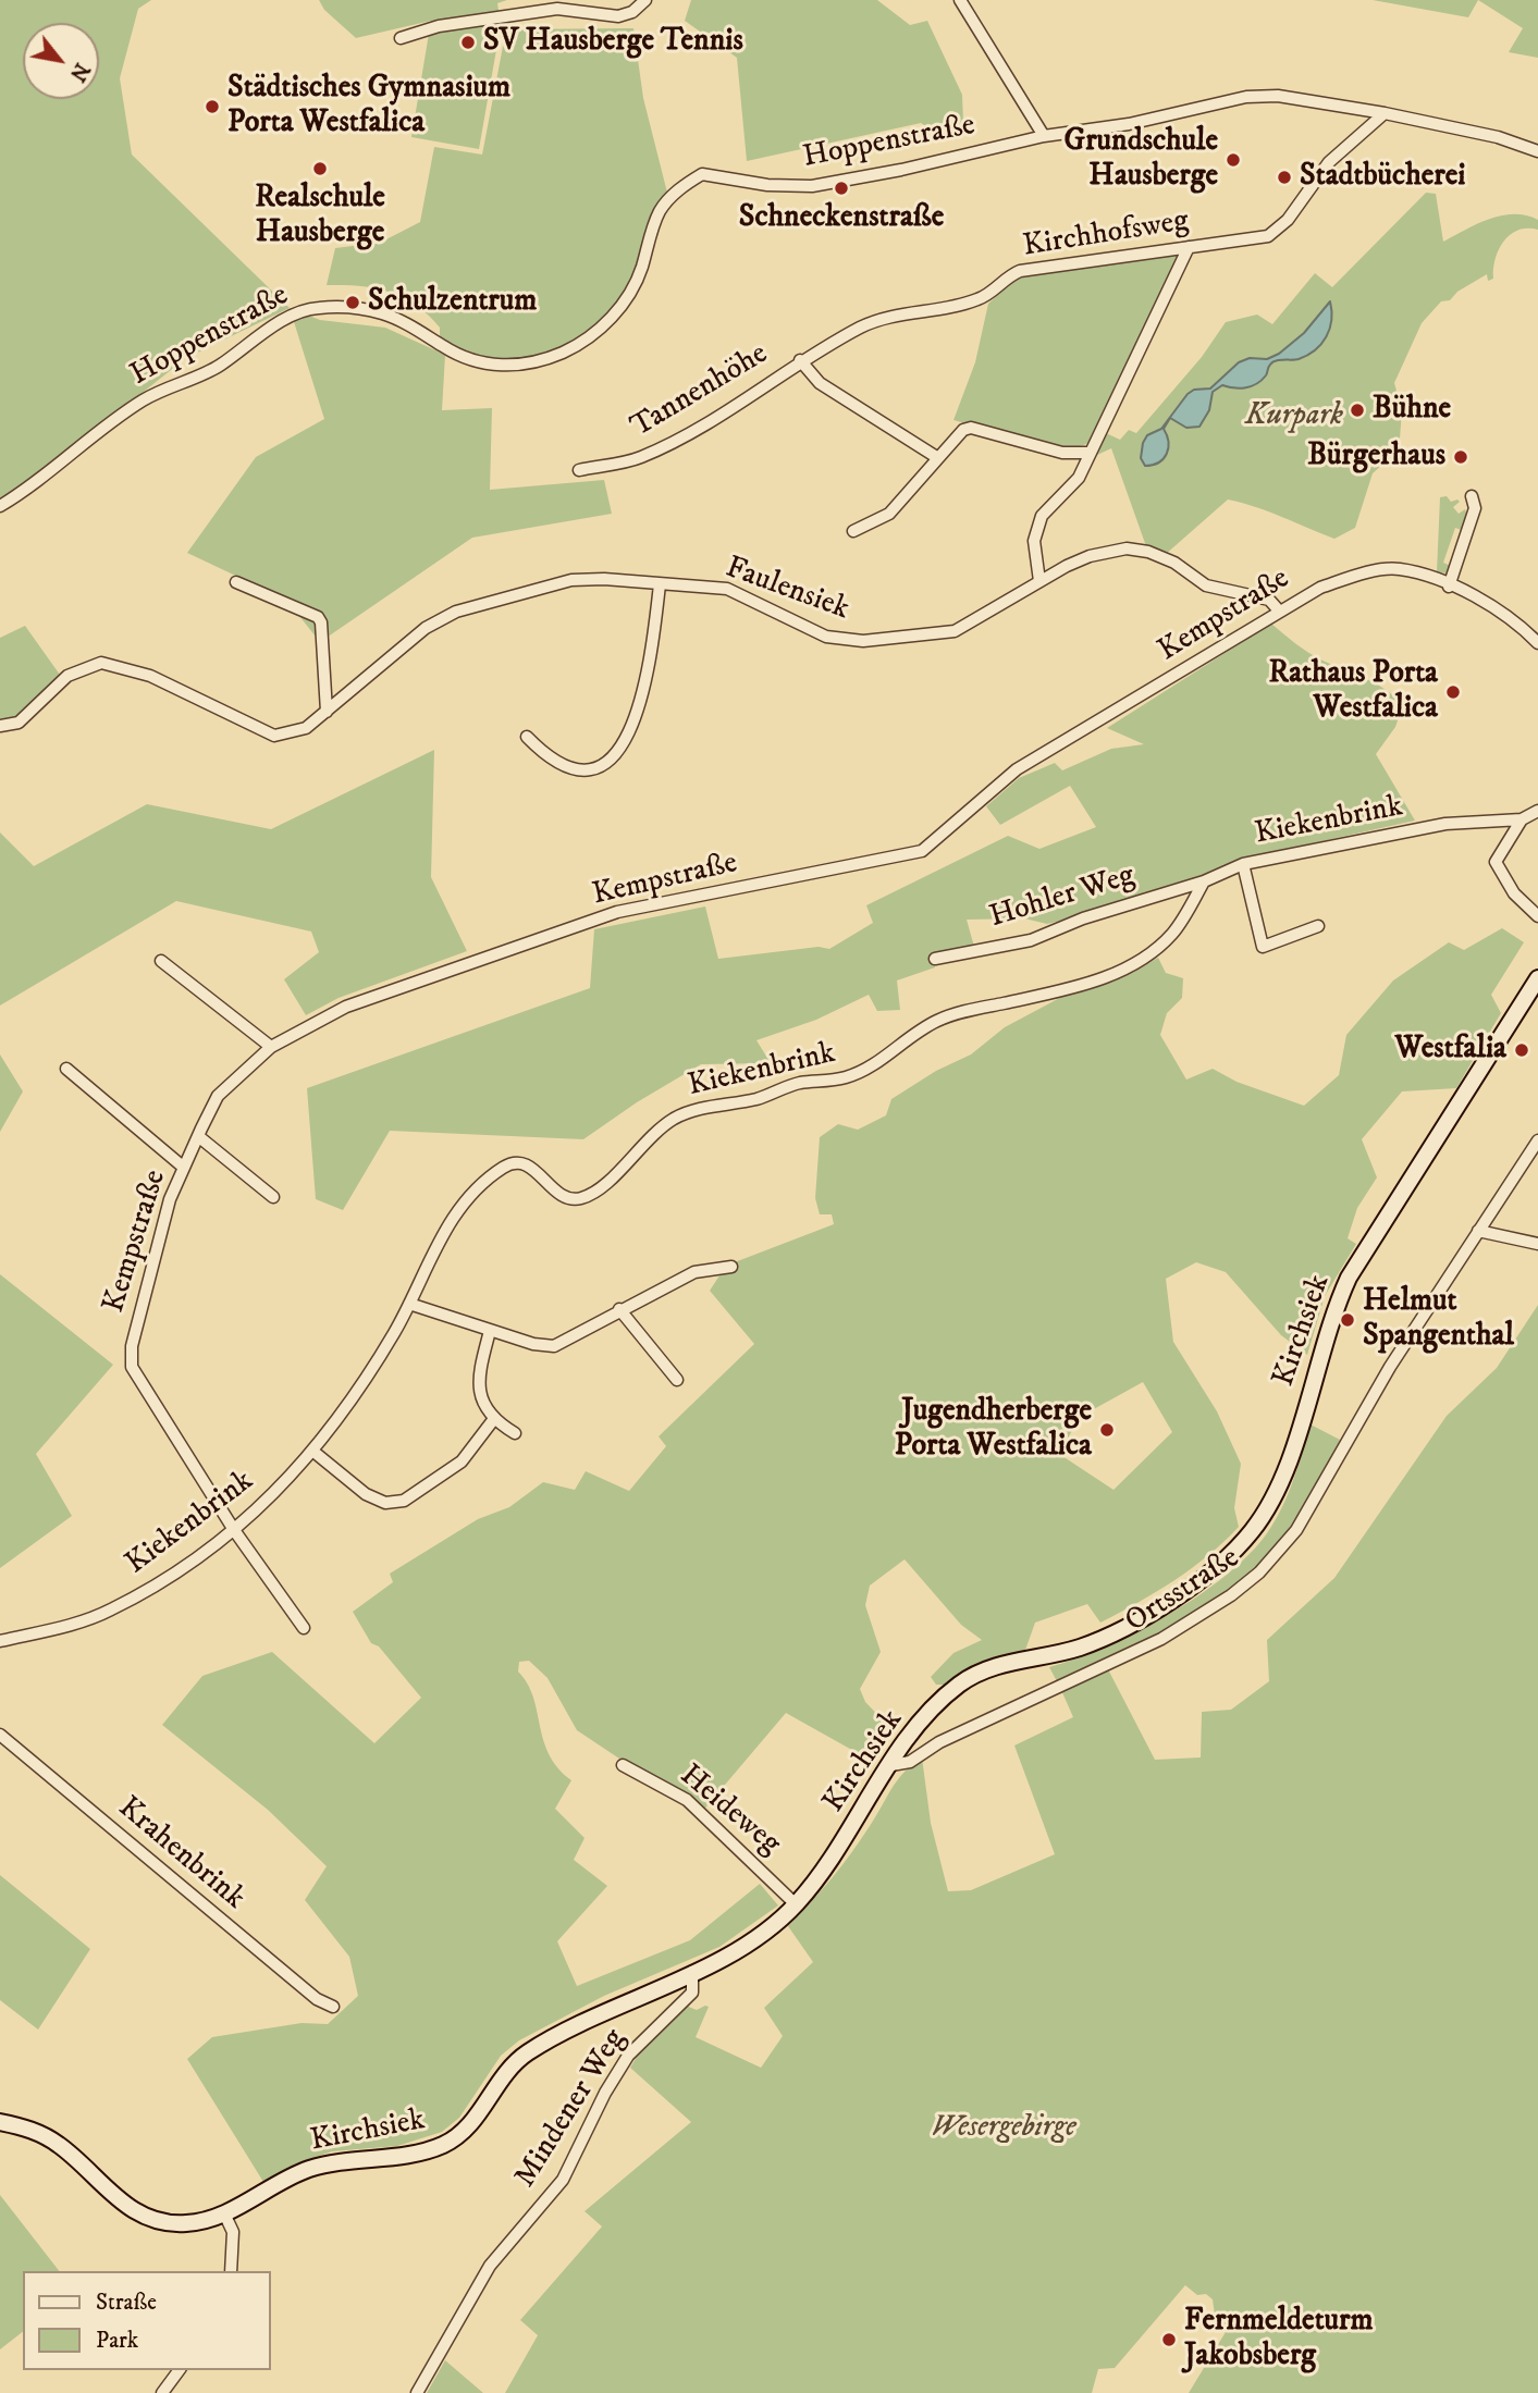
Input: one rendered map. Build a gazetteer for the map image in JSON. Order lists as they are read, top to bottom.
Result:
{
  "streets": {
    "main road": ["Kirchsiek"],
    "street": [
      "Hoppenstraße",
      "Kirchhofsweg",
      "Tannenhöhe",
      "Faulensiek",
      "Kempstraße",
      "Kiekenbrink",
      "Hohler Weg",
      "Ortsstraße",
      "Heideweg",
      "Krahenbrink",
      "Mindener Weg"
    ]
  },
  "crossings": [
    ["Hoppenstraße", "Kirchhofsweg"],
    ["Kirchhofsweg", "Tannenhöhe"],
    ["Faulensiek", "Kempstraße"],
    ["Kempstraße", "Kiekenbrink"],
    ["Kiekenbrink", "Hohler Weg"],
    ["Kirchsiek", "Ortsstraße"],
    ["Kirchsiek", "Heideweg"],
    ["Kirchsiek", "Mindener Weg"]
  ],
  "parks": ["Kurpark", "Wesergebirge"],
  "places": [
    "SV Hausberge Tennis",
    "Städtisches Gymnasium Porta Westfalica",
    "Grundschule Hausberge",
    "Realschule Hausberge",
    "Stadtbücherei",
    "Schneckenstraße",
    "Schulzentrum",
    "Bühne",
    "Bürgerhaus",
    "Rathaus Porta Westfalica",
    "Westfalia",
    "Helmut Spangenthal",
    "Jugendherberge Porta Westfalica",
    "Fernmeldeturm Jakobsberg"
  ],
  "legend": ["Straße", "Park"],
  "north": "bottom right"
}
